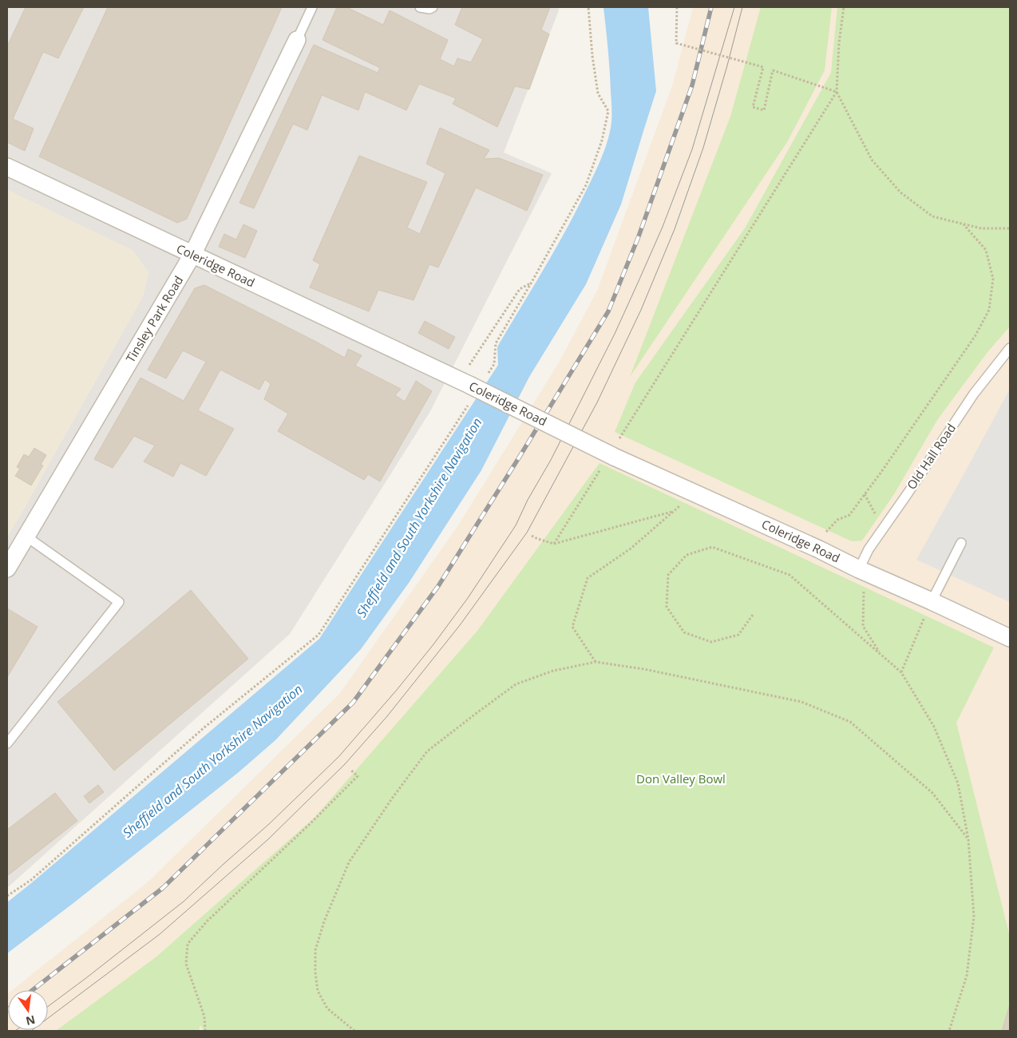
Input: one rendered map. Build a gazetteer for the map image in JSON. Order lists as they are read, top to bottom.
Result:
{
  "streets": {
    "street": ["Coleridge Road", "Tinsley Park Road"],
    "lane": ["Old Hall Road"]
  },
  "crossings": [
    ["Coleridge Road", "Tinsley Park Road"],
    ["Coleridge Road", "Old Hall Road"]
  ],
  "water": ["Sheffield and South Yorkshire Navigation"],
  "parks": ["Don Valley Bowl"],
  "north": "bottom"
}
